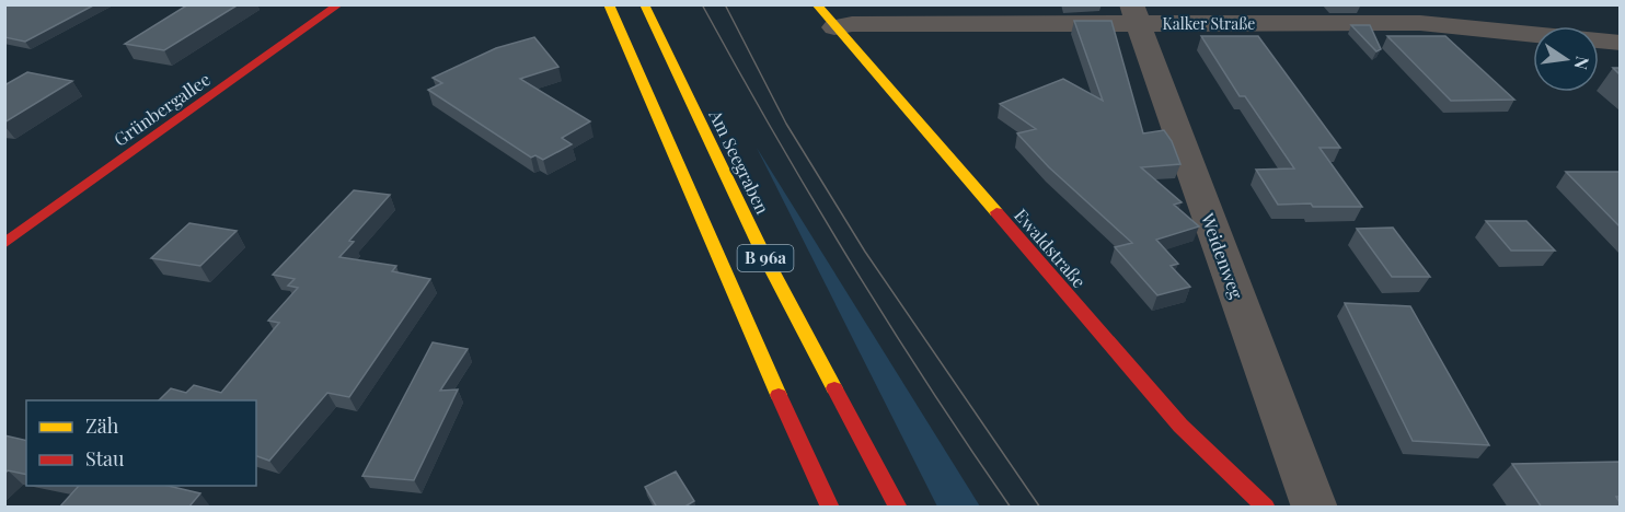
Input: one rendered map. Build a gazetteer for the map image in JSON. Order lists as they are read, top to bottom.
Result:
{
  "streets": {
    "main road": [
      "Grünbergallee",
      "Am Seegraben",
      "Ewaldstraße",
      "B 96a"
    ],
    "street": ["Kalker Straße", "Weidenweg"]
  },
  "crossings": [
    ["Kalker Straße", "Ewaldstraße"],
    ["Kalker Straße", "Weidenweg"]
  ],
  "legend": ["Zäh", "Stau"],
  "north": "right"
}
